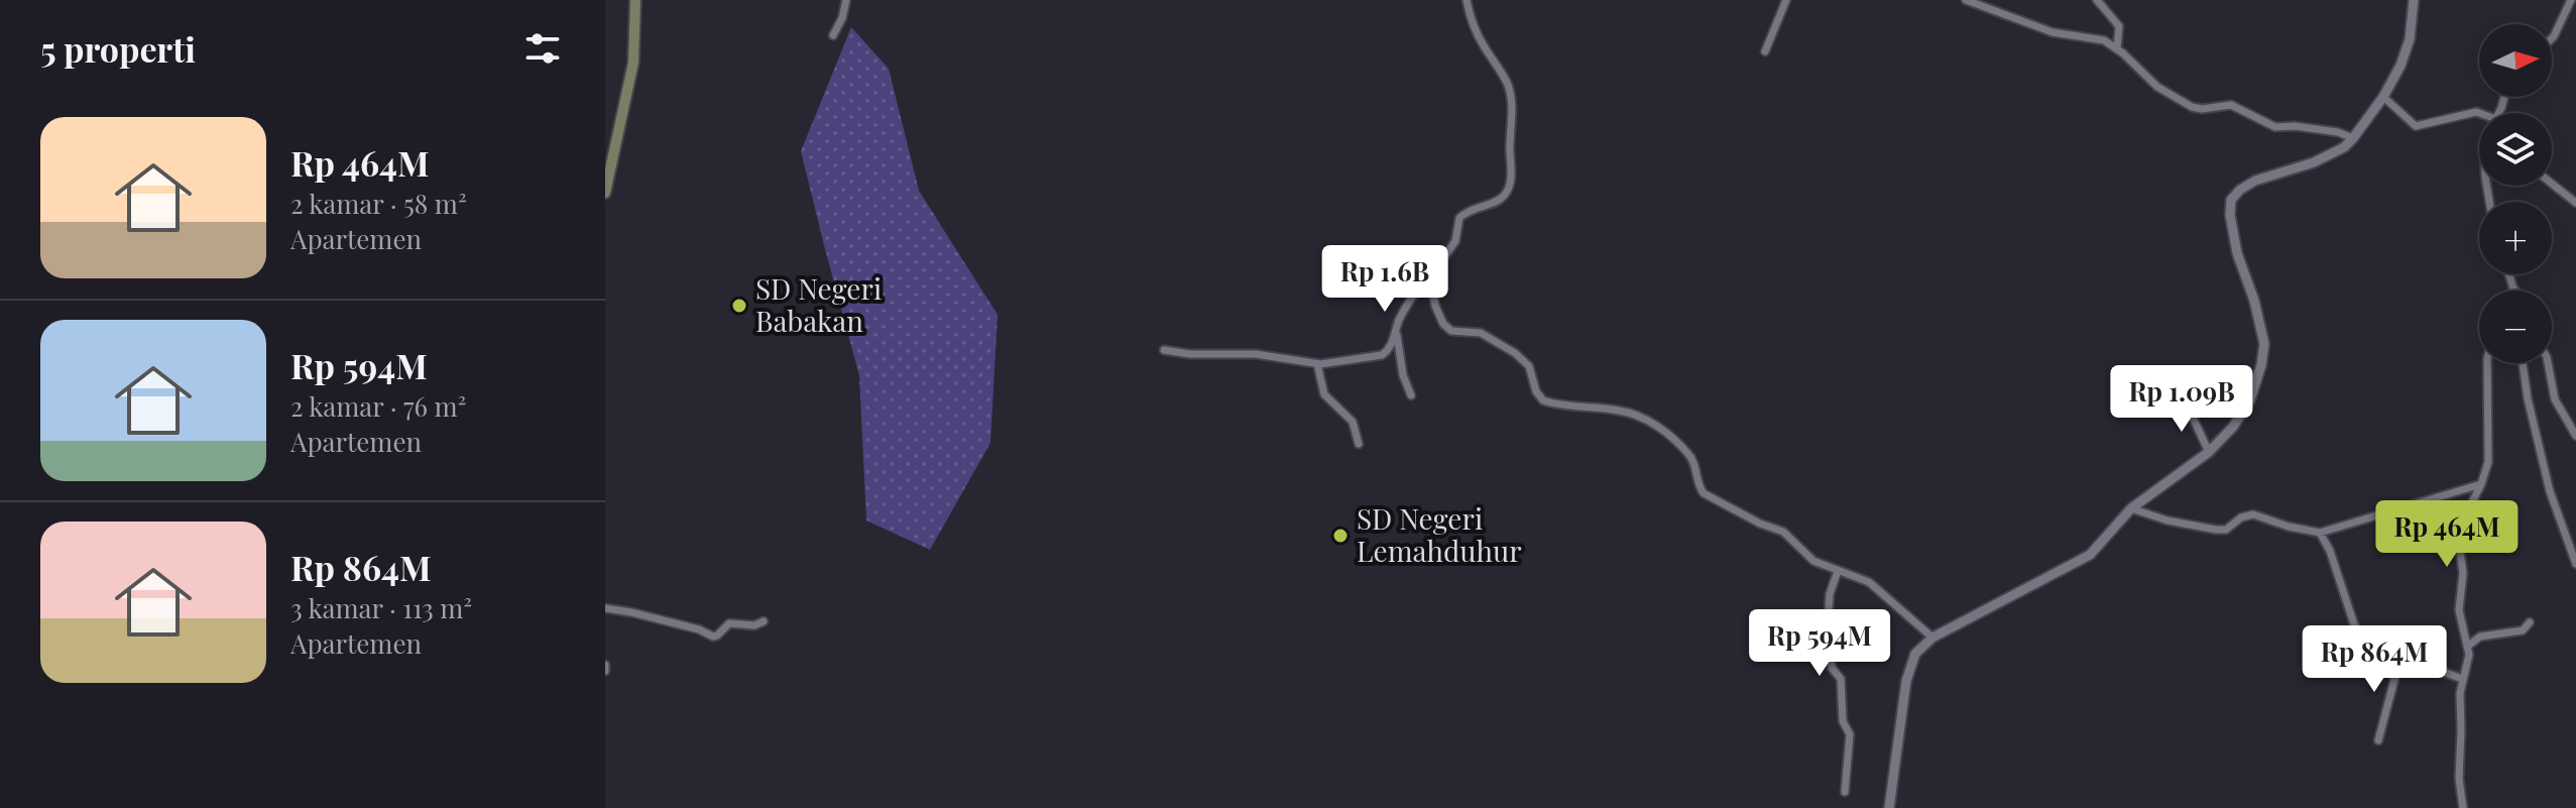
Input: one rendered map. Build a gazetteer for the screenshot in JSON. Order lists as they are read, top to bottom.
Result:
{
  "places": ["SD Negeri Babakan", "SD Negeri Lemahduhur"],
  "north": "right",
  "page": {
    "heading": "5 properti",
    "map_buttons": ["+", "−"],
    "list": [
      {
        "name": "Rp 464M",
        "note": "2 kamar · 58 m² · Apartemen"
      },
      {
        "name": "Rp 594M",
        "note": "2 kamar · 76 m² · Apartemen"
      },
      {
        "name": "Rp 864M",
        "note": "3 kamar · 113 m² · Apartemen"
      }
    ],
    "price": [
      "Rp 1.6B",
      "Rp 1.09B",
      "Rp 464M",
      "Rp 594M",
      "Rp 864M"
    ]
  }
}
